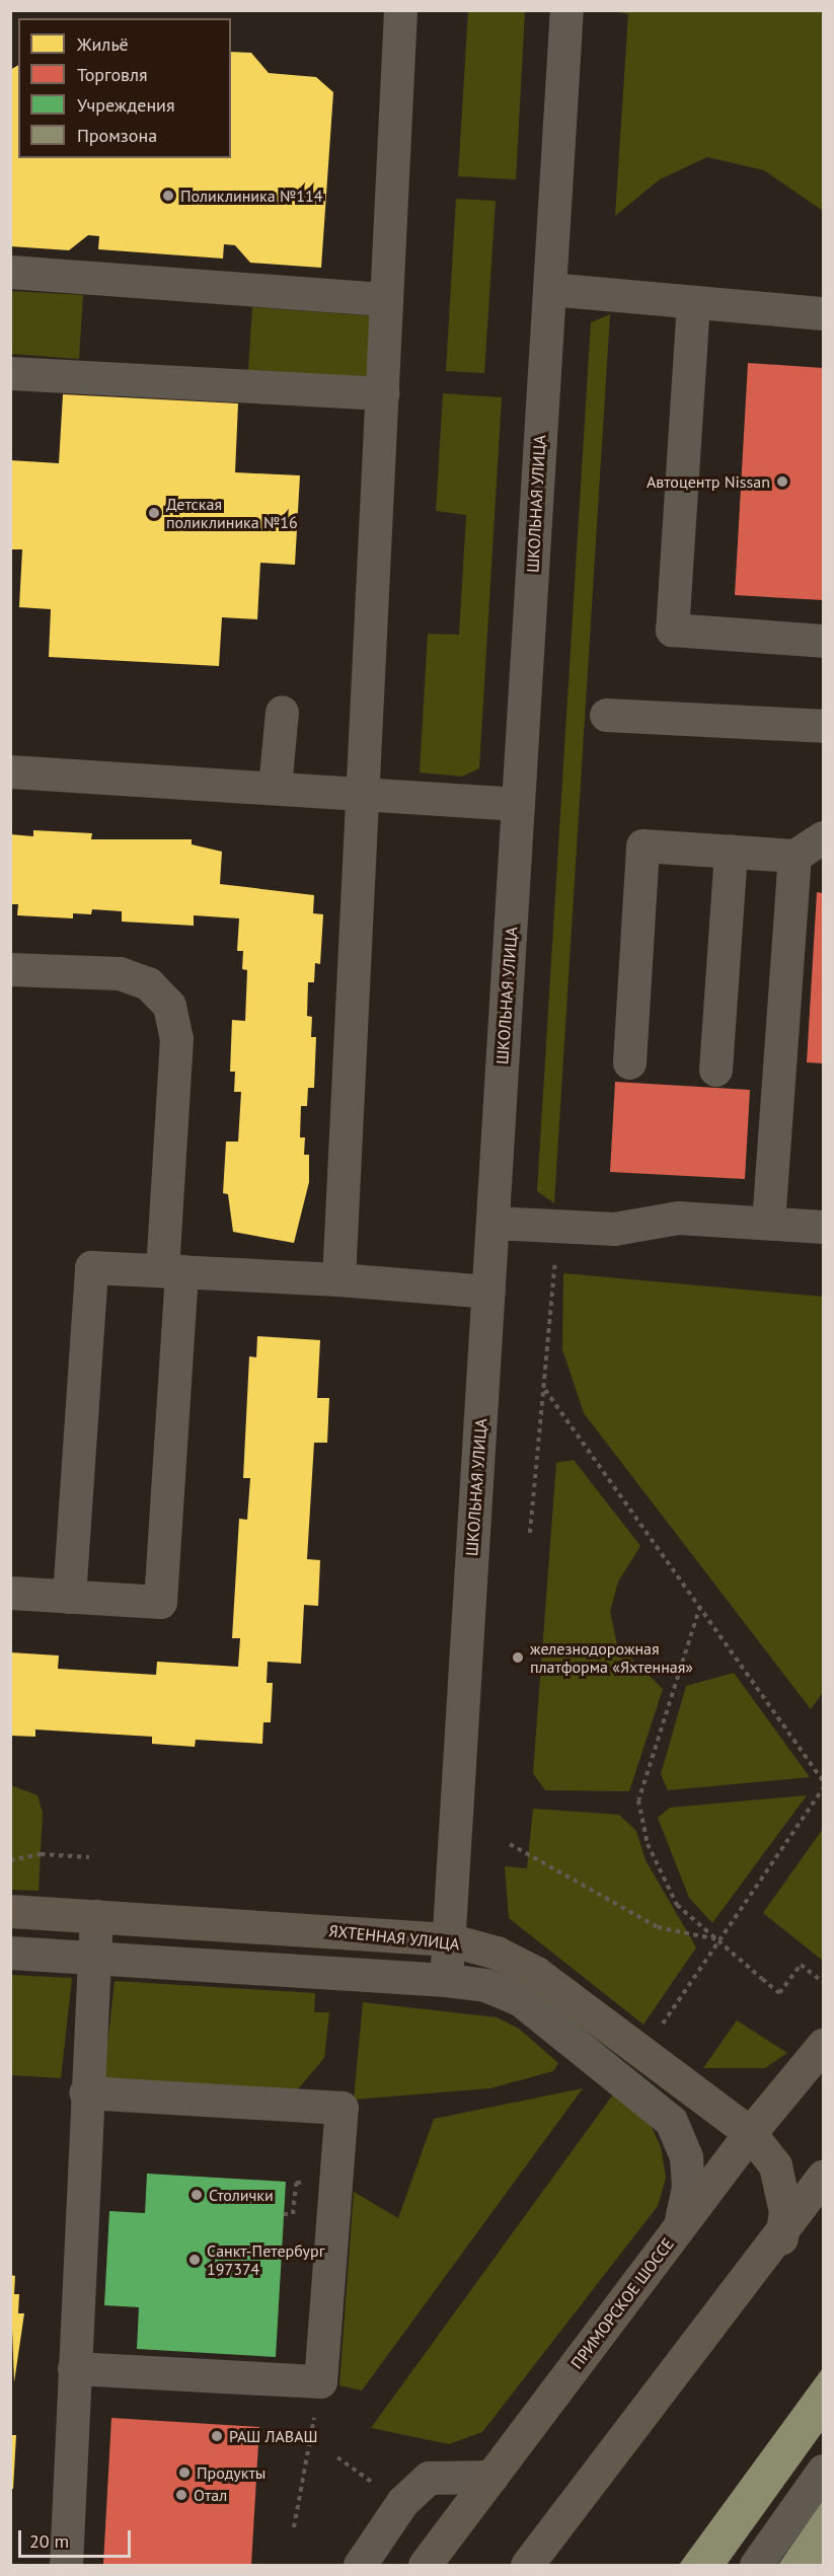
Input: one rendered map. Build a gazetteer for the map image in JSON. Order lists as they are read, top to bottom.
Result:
{
  "streets": {
    "main road": ["ЯХТЕННАЯ УЛИЦА", "ПРИМОРСКОЕ ШОССЕ"],
    "street": ["ШКОЛЬНАЯ УЛИЦА"]
  },
  "crossings": [
    ["ШКОЛЬНАЯ УЛИЦА", "ЯХТЕННАЯ УЛИЦА"],
    ["ЯХТЕННАЯ УЛИЦА", "ПРИМОРСКОЕ ШОССЕ"]
  ],
  "places": [
    "Поликлиника №114",
    "Автоцентр Nissan",
    "Детская поликлиника №16",
    "железнодорожная платформа «Яхтенная»",
    "Столички",
    "Санкт-Петербург 197374",
    "РАШ ЛАВАШ",
    "Продукты",
    "Отал"
  ],
  "legend": [
    "Жильё",
    "Торговля",
    "Учреждения",
    "Промзона"
  ],
  "scale_bar": "20 m"
}
